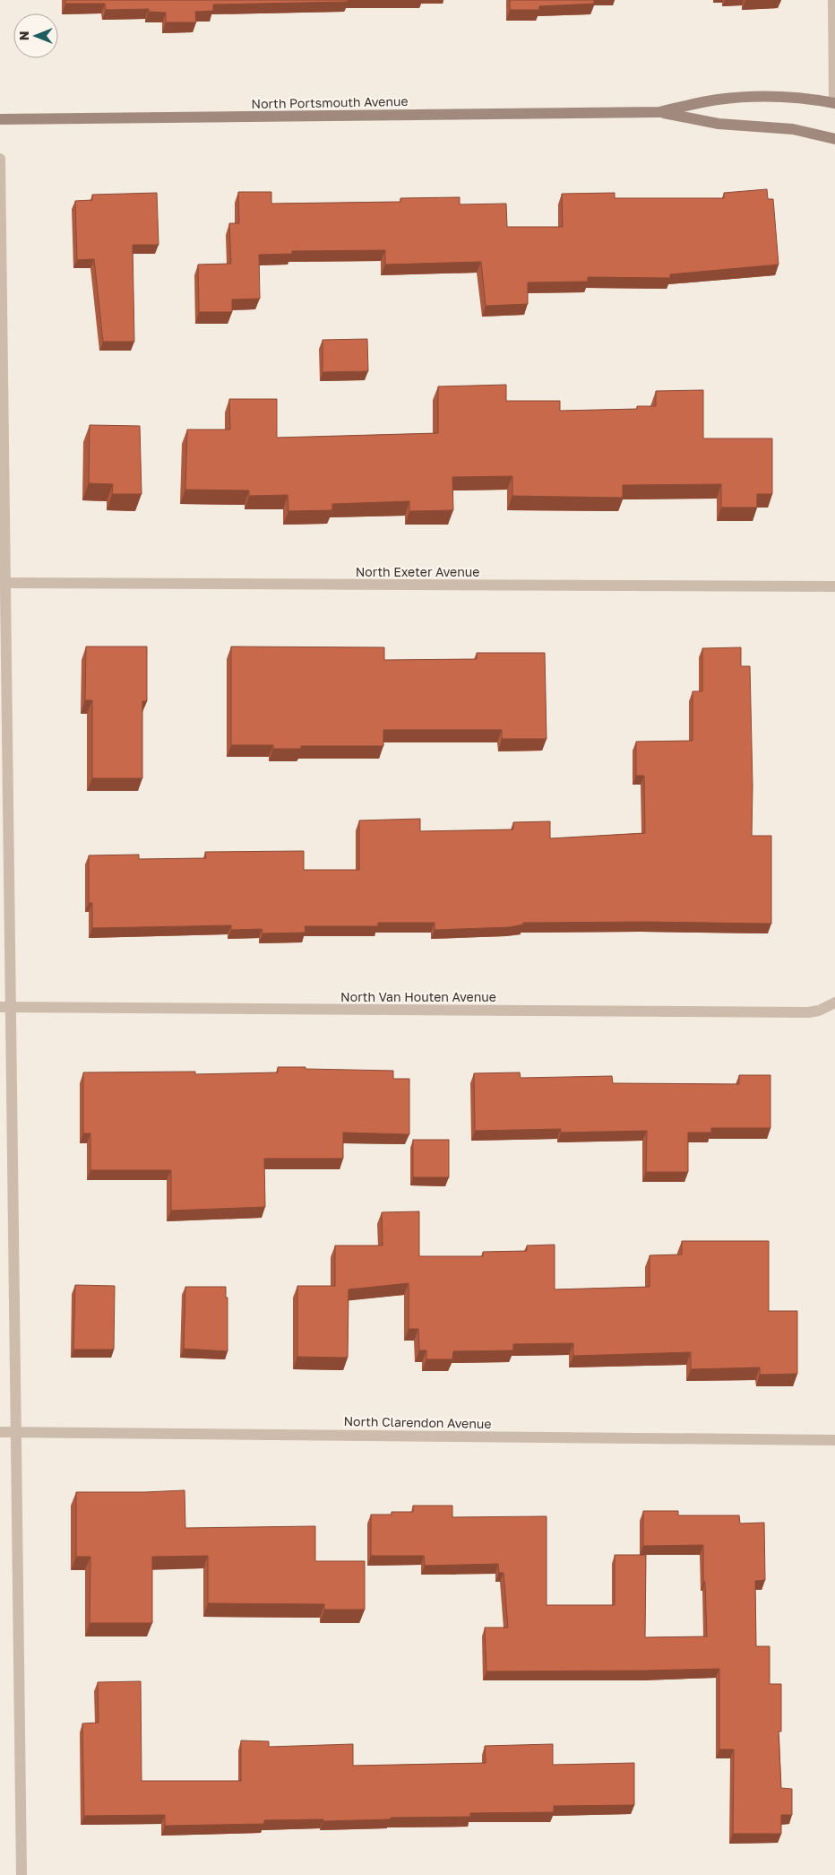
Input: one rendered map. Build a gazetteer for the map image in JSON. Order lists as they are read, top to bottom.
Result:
{
  "streets": {
    "street": [
      "North Portsmouth Avenue",
      "North Exeter Avenue",
      "North Van Houten Avenue",
      "North Clarendon Avenue"
    ]
  },
  "north": "left"
}
